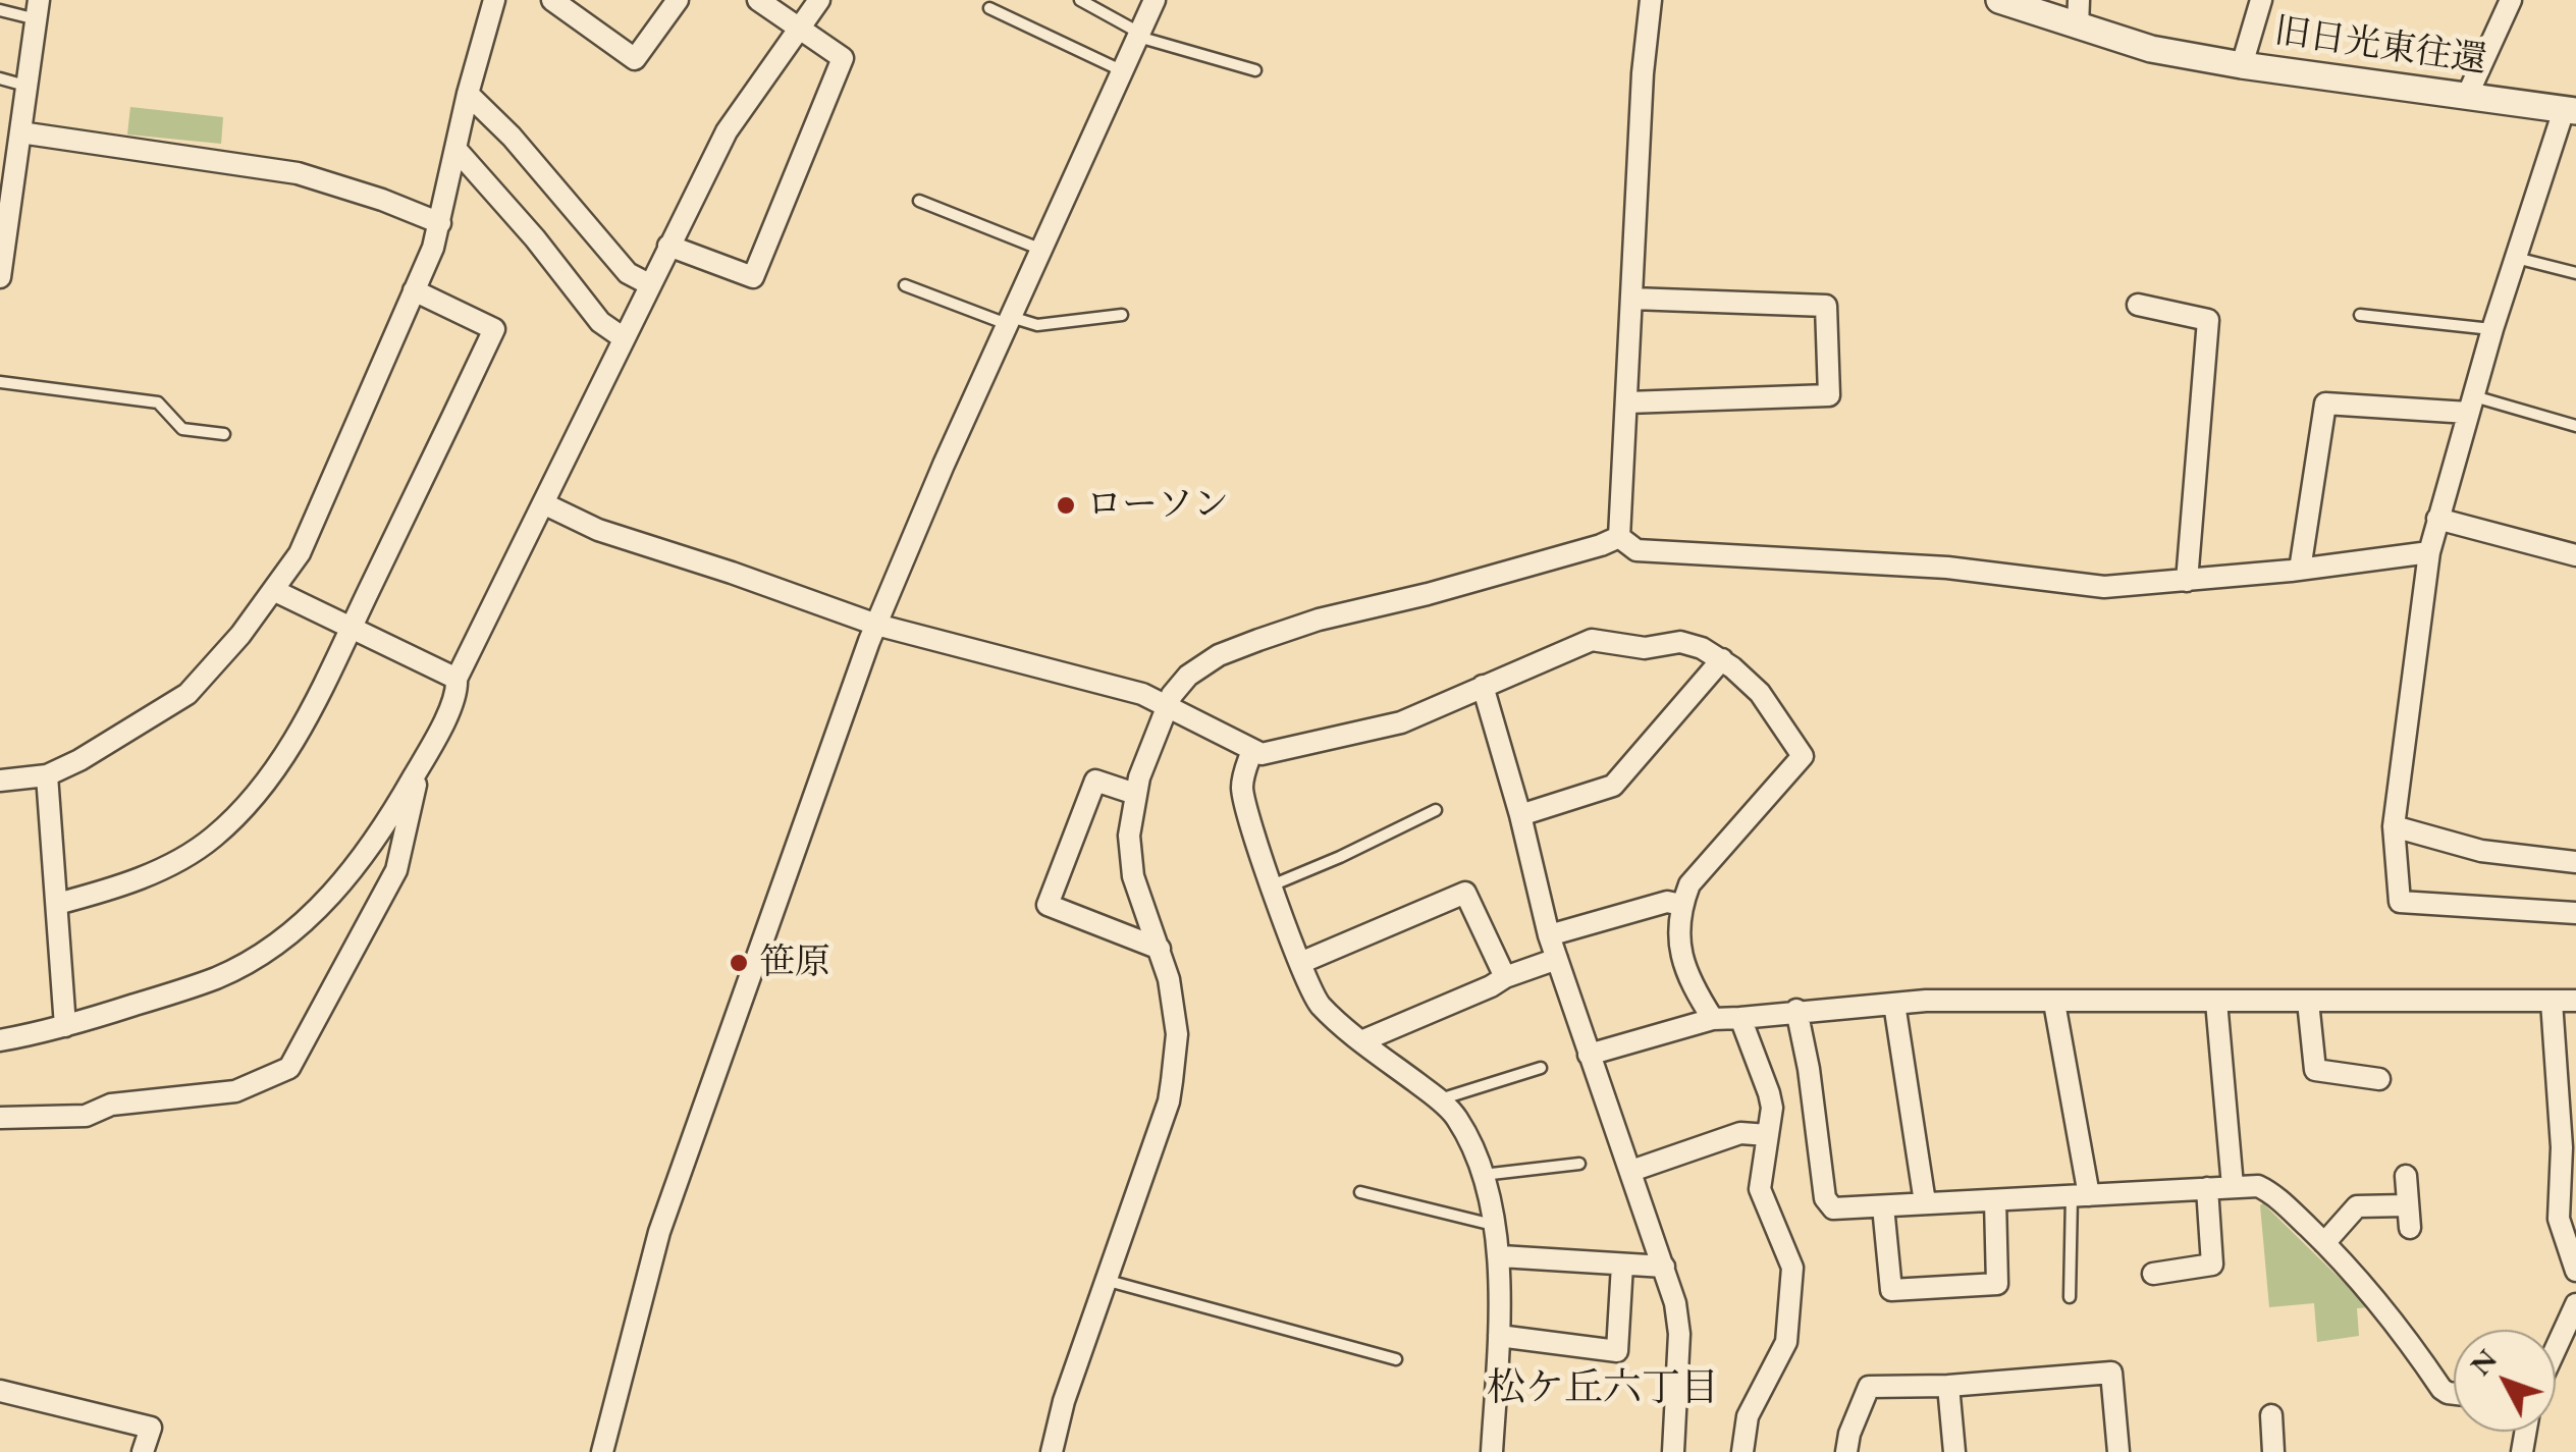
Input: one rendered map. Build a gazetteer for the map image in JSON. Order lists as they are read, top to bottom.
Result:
{
  "streets": {
    "street": ["旧日光東往還"]
  },
  "districts": ["松ケ丘六丁目"],
  "places": ["ローソン", "笹原"],
  "north": "top left"
}
